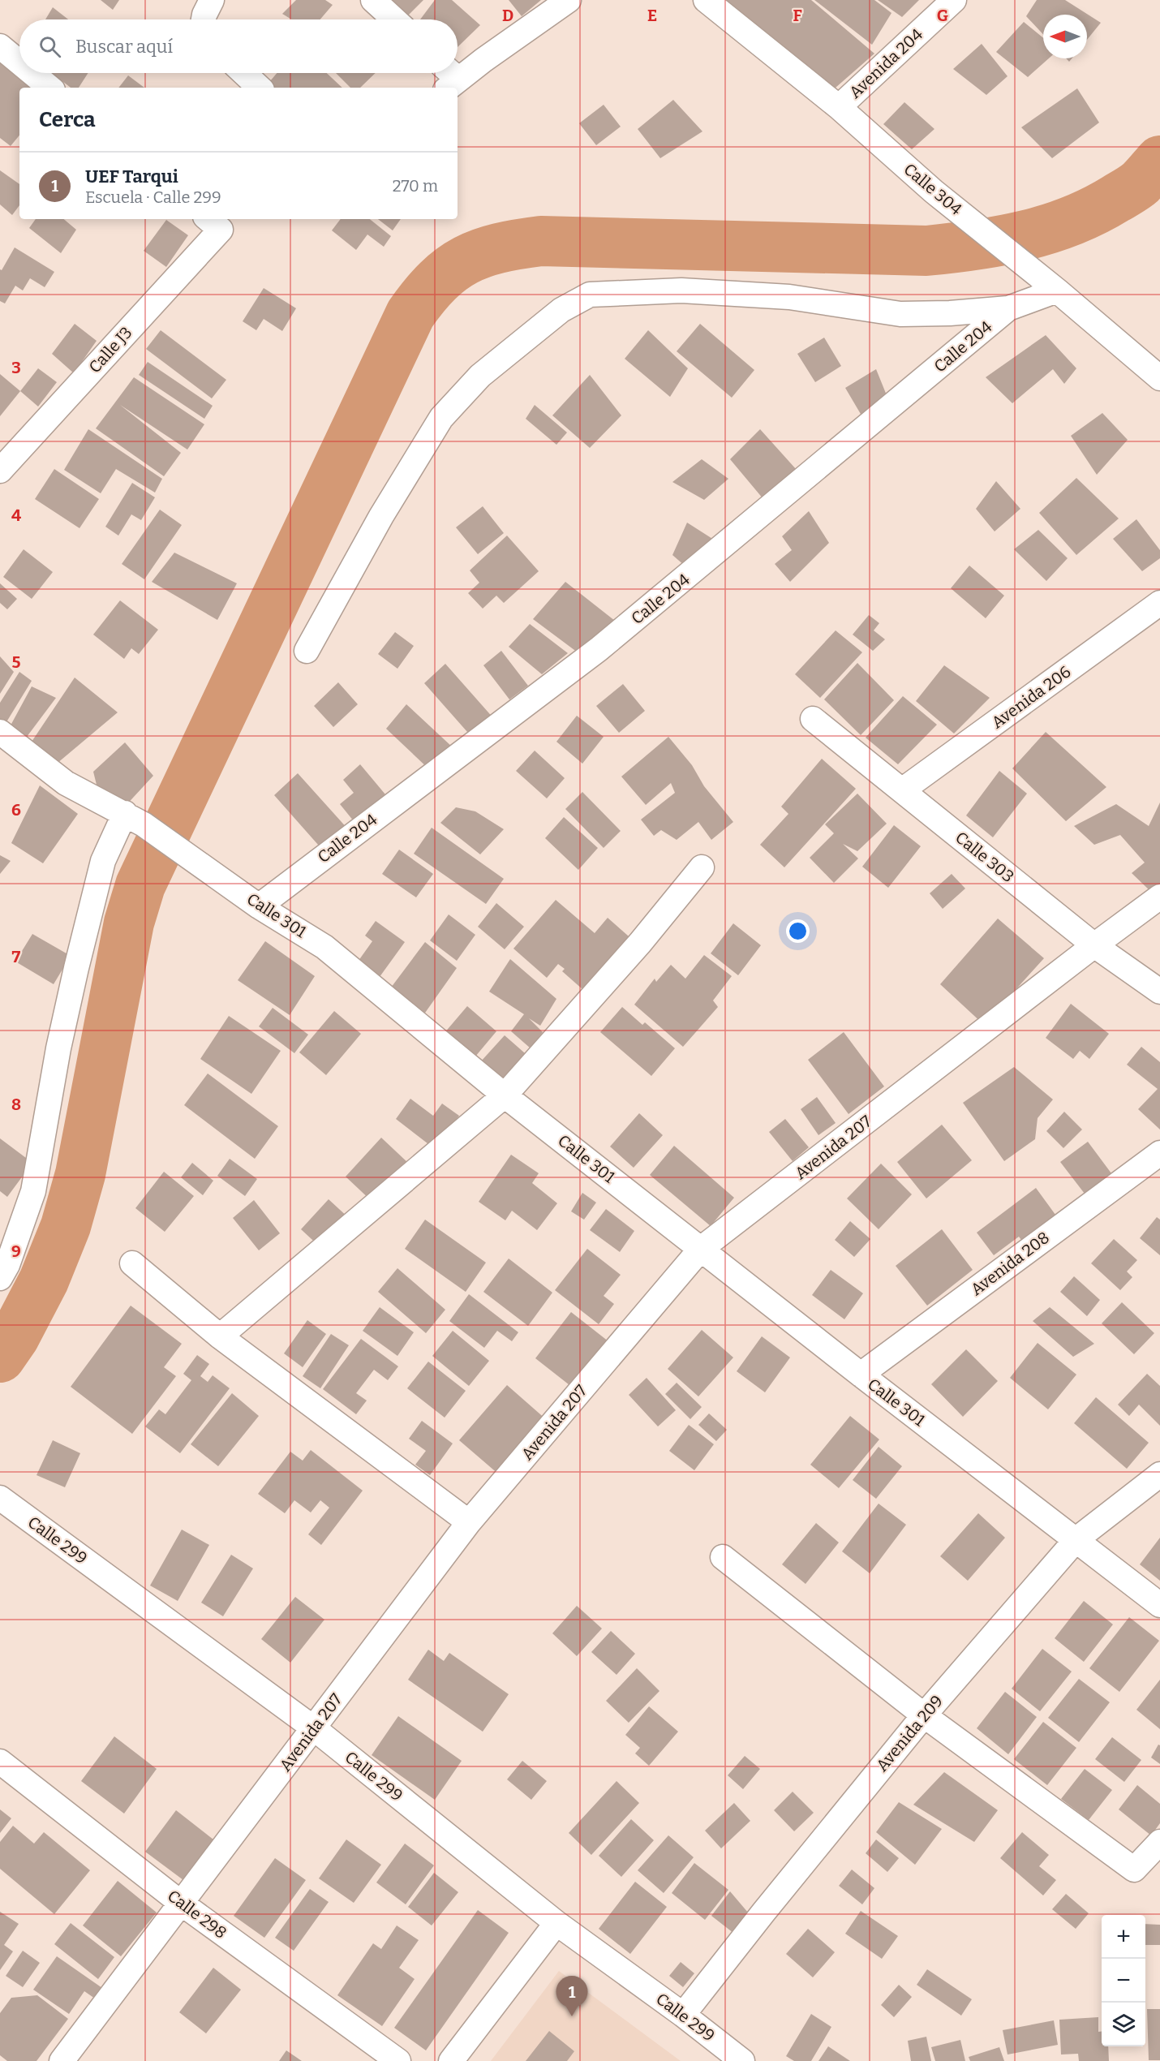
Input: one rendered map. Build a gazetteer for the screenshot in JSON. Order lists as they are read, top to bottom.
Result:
{
  "streets": {
    "street": [
      "Avenida 204",
      "Calle 304",
      "Calle 204",
      "Calle J3",
      "Avenida 206",
      "Calle 303",
      "Calle 301",
      "Avenida 207",
      "Avenida 208",
      "Calle 299",
      "Avenida 209",
      "Calle 298"
    ]
  },
  "crossings": [
    ["Avenida 204", "Calle 304"],
    ["Calle 304", "Calle 204"],
    ["Calle 204", "Calle 301"],
    ["Avenida 206", "Calle 303"],
    ["Calle 303", "Avenida 207"],
    ["Calle 301", "Avenida 207"],
    ["Calle 301", "Avenida 208"],
    ["Calle 301", "Avenida 209"],
    ["Avenida 207", "Calle 299"],
    ["Avenida 207", "Calle 298"],
    ["Calle 299", "Avenida 209"]
  ],
  "north": "left",
  "page": {
    "search": "Buscar aquí",
    "heading": "Cerca",
    "list": [
      {
        "mark": "1",
        "name": "UEF Tarqui",
        "note": "Escuela · Calle 299",
        "value": "270 m"
      }
    ],
    "map_buttons": ["+", "−"],
    "pins": "1"
  },
  "grid": {
    "columns": [
      "D",
      "E",
      "F",
      "G"
    ],
    "rows": [
      "3",
      "4",
      "5",
      "6",
      "7",
      "8",
      "9"
    ]
  }
}
